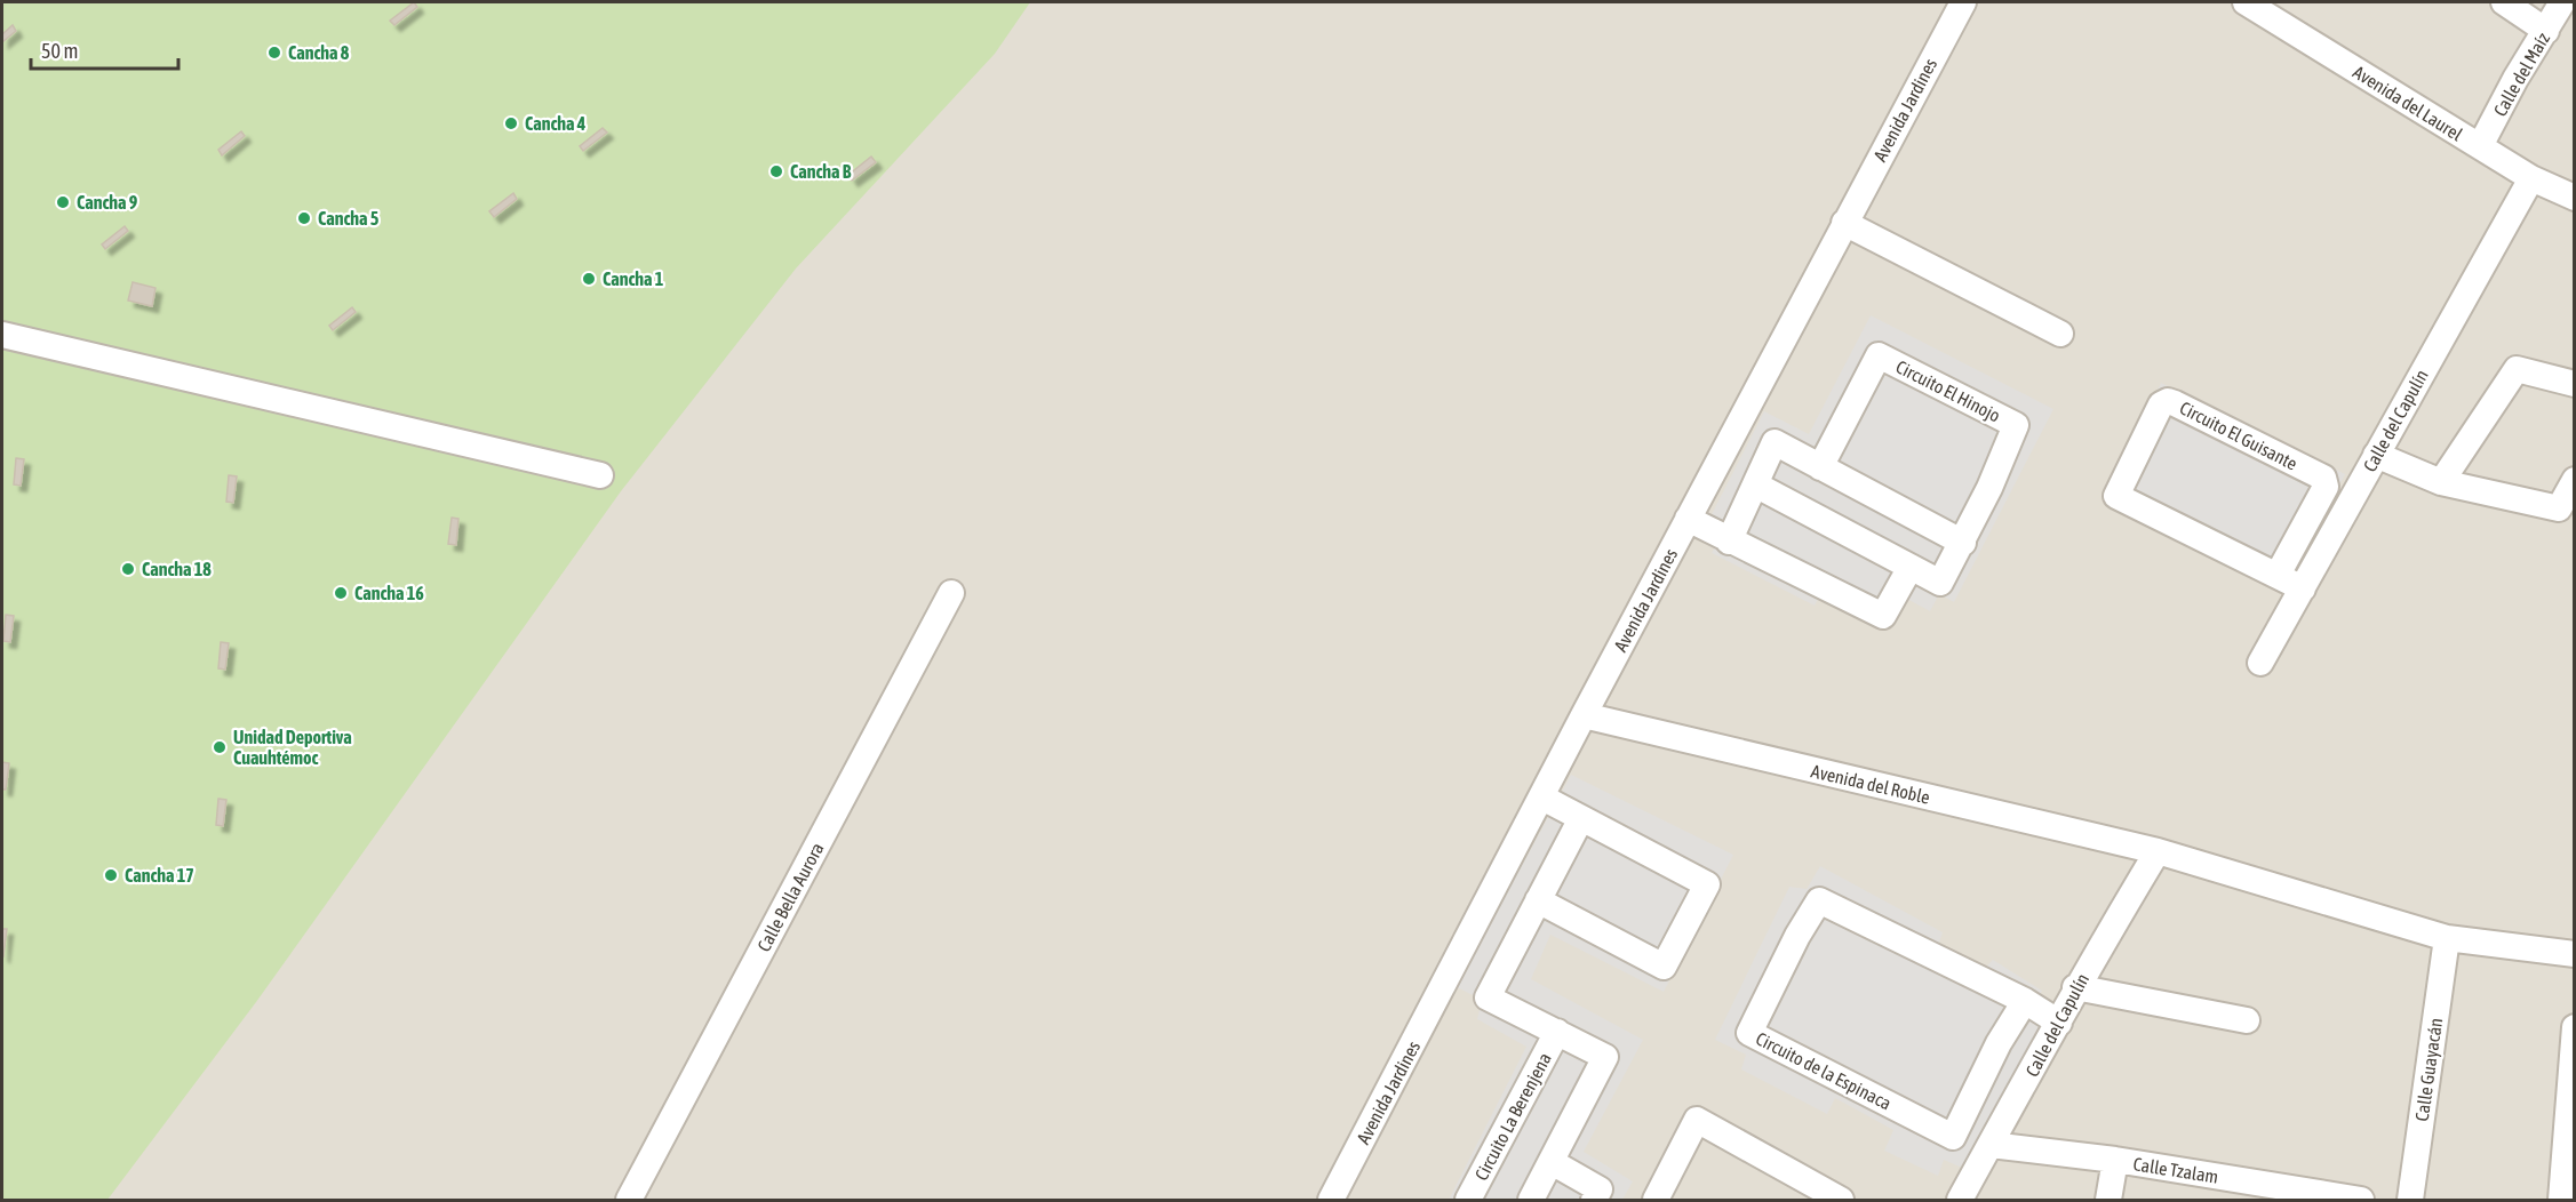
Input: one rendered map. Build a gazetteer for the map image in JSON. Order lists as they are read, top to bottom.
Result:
{
  "streets": {
    "street": [
      "Calle del Maíz",
      "Avenida del Laurel",
      "Avenida Jardines",
      "Circuito El Hinojo",
      "Calle del Capulín",
      "Circuito El Guisante",
      "Avenida del Roble",
      "Calle Bella Aurora",
      "Calle Guayacán",
      "Circuito de la Espinaca",
      "Circuito La Berenjena",
      "Calle Tzalam"
    ]
  },
  "crossings": [
    ["Calle del Maíz", "Avenida del Laurel"],
    ["Avenida del Laurel", "Calle del Capulín"],
    ["Avenida Jardines", "Avenida del Roble"],
    ["Calle del Capulín", "Circuito El Guisante"],
    ["Calle del Capulín", "Avenida del Roble"],
    ["Calle del Capulín", "Circuito de la Espinaca"],
    ["Calle del Capulín", "Calle Tzalam"],
    ["Avenida del Roble", "Calle Guayacán"]
  ],
  "places": [
    "Cancha 8",
    "Cancha 4",
    "Cancha B",
    "Cancha 9",
    "Cancha 5",
    "Cancha 1",
    "Cancha 18",
    "Cancha 16",
    "Unidad Deportiva Cuauhtémoc",
    "Cancha 17"
  ],
  "scale_bar": "50 m"
}
